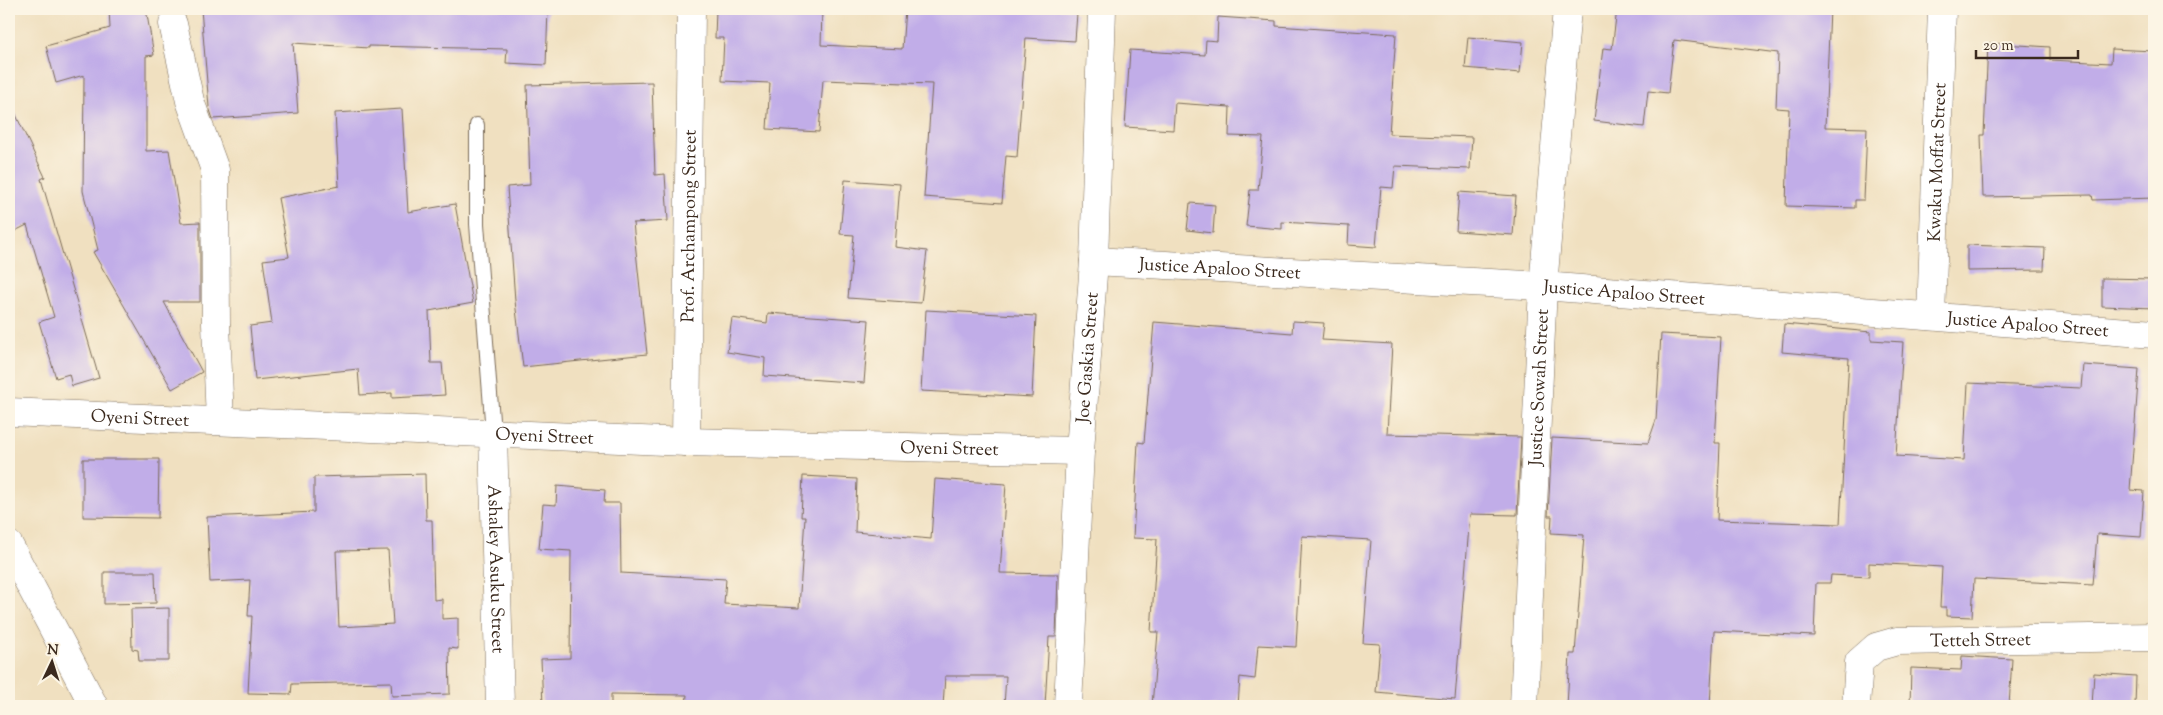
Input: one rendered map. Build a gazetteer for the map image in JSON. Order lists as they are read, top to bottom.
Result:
{
  "streets": {
    "street": [
      "Kwaku Moffat Street",
      "Prof. Archampong Street",
      "Justice Apaloo Street",
      "Joe Gaskia Street",
      "Justice Sowah Street",
      "Oyeni Street",
      "Ashaley Asuku Street",
      "Tetteh Street"
    ]
  },
  "crossings": [
    ["Kwaku Moffat Street", "Justice Apaloo Street"],
    ["Prof. Archampong Street", "Oyeni Street"],
    ["Justice Apaloo Street", "Joe Gaskia Street"],
    ["Justice Apaloo Street", "Justice Sowah Street"],
    ["Joe Gaskia Street", "Oyeni Street"],
    ["Oyeni Street", "Ashaley Asuku Street"]
  ],
  "scale_bar": "20 m",
  "north": "top"
}
